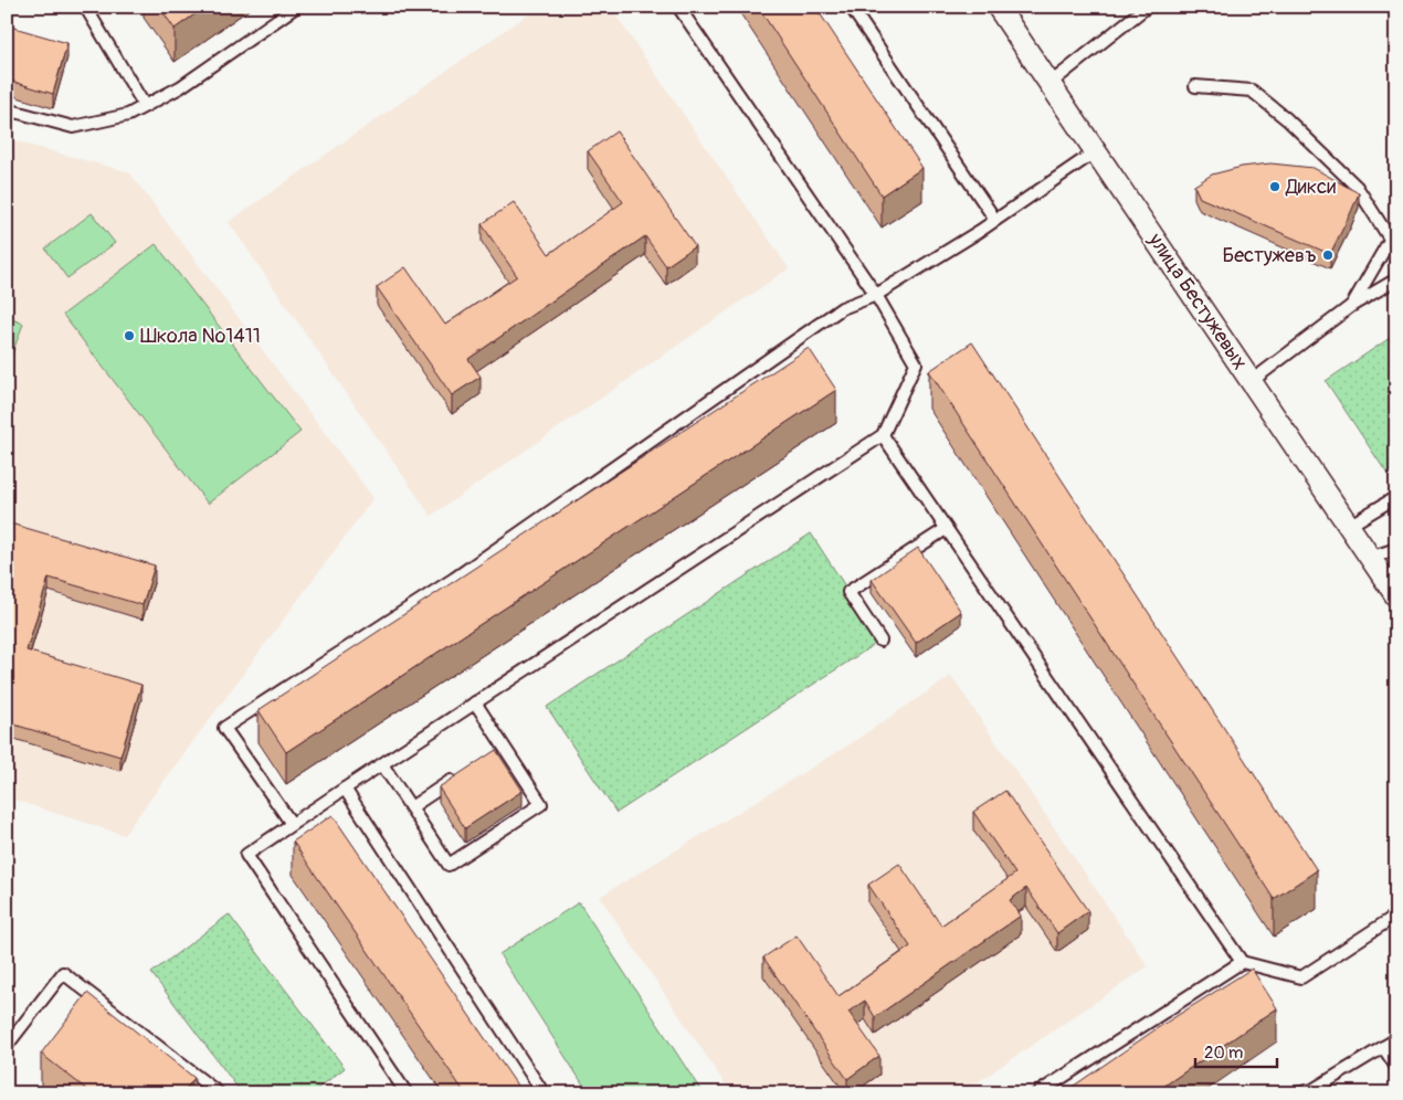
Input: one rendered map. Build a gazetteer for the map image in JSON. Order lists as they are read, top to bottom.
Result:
{
  "streets": {
    "street": ["улица Бестужевых"]
  },
  "places": ["Дикси", "Бестужевъ", "Школа №1411"],
  "scale_bar": "20 m"
}
